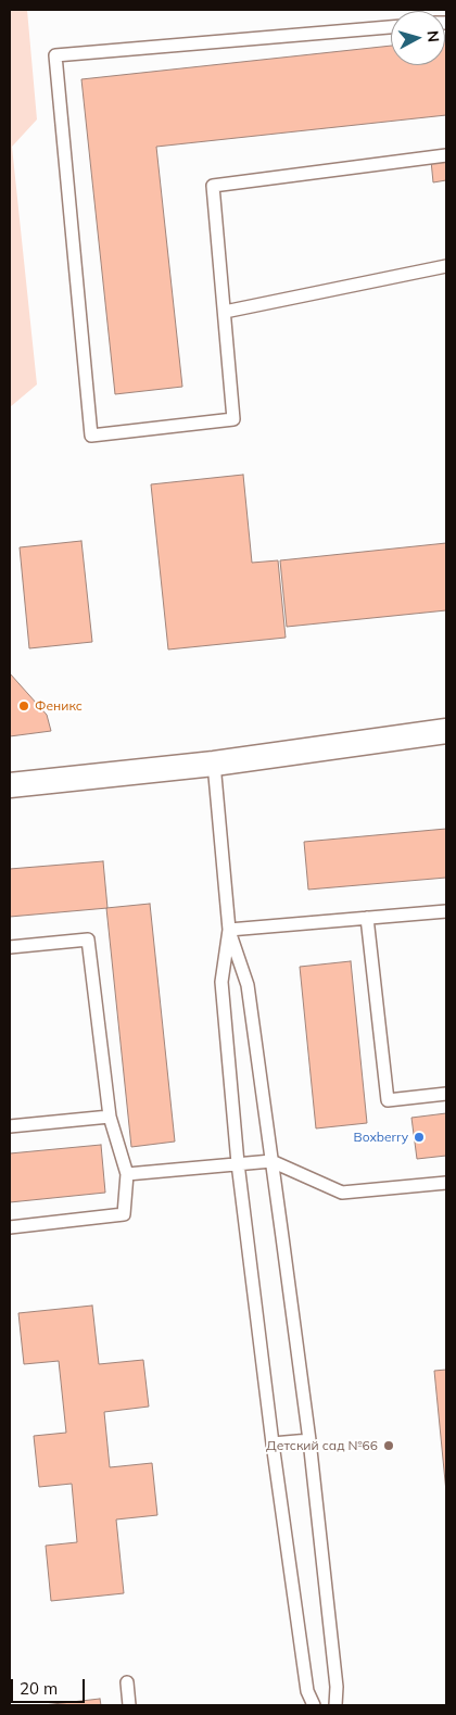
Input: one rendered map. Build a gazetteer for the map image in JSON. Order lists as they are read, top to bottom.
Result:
{
  "places": ["Феникс", "Boxberry", "Детский сад №66"],
  "scale_bar": "20 m",
  "north": "right"
}
